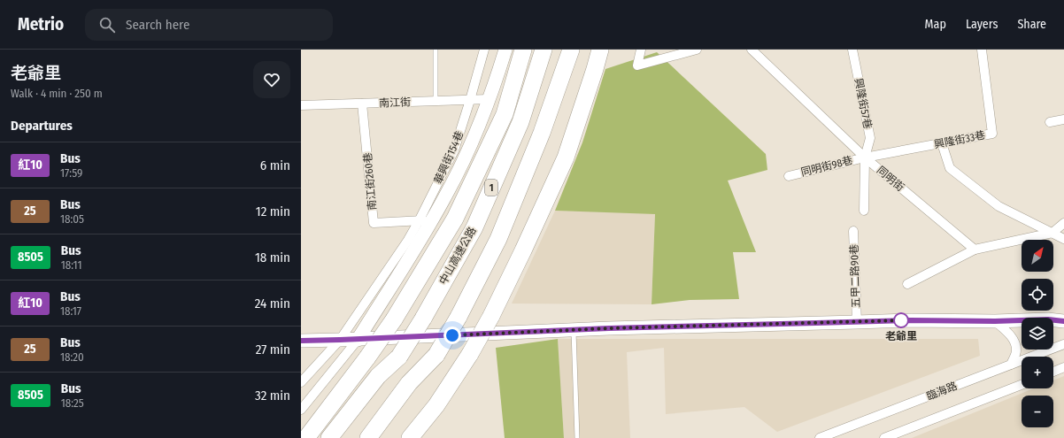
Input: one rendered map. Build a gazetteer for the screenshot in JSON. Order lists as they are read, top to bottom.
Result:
{
  "streets": {
    "highway": ["1", "中山高速公路"],
    "street": [
      "南江街",
      "興隆街57巷",
      "興隆街33巷",
      "華興街154巷",
      "同明街98巷",
      "同明街",
      "南江街260巷",
      "五甲二路90巷",
      "臨海路"
    ]
  },
  "crossings": [
    ["南江街", "華興街154巷"],
    ["南江街", "南江街260巷"],
    ["興隆街57巷", "興隆街33巷"],
    ["興隆街57巷", "同明街98巷"],
    ["興隆街57巷", "同明街"],
    ["興隆街33巷", "同明街98巷"],
    ["興隆街33巷", "同明街"],
    ["華興街154巷", "南江街260巷"],
    ["同明街98巷", "同明街"]
  ],
  "places": ["老爺里"],
  "lines": ["bus line 紅10"],
  "north": "top right",
  "page": {
    "header": "Metrio",
    "search": "Search here",
    "nav": ["Map", "Layers", "Share"],
    "heading": [
      ["老爺里", "Walk · 4 min · 250 m"],
      "Departures"
    ],
    "list": [
      {
        "mark": "紅10",
        "name": "Bus",
        "note": "17:59",
        "value": "6 min"
      },
      {
        "mark": "25",
        "name": "Bus",
        "note": "18:05",
        "value": "12 min"
      },
      {
        "mark": "8505",
        "name": "Bus",
        "note": "18:11",
        "value": "18 min"
      },
      {
        "mark": "紅10",
        "name": "Bus",
        "note": "18:17",
        "value": "24 min"
      },
      {
        "mark": "25",
        "name": "Bus",
        "note": "18:20",
        "value": "27 min"
      },
      {
        "mark": "8505",
        "name": "Bus",
        "note": "18:25",
        "value": "32 min"
      }
    ],
    "map_buttons": ["+", "−"]
  }
}
